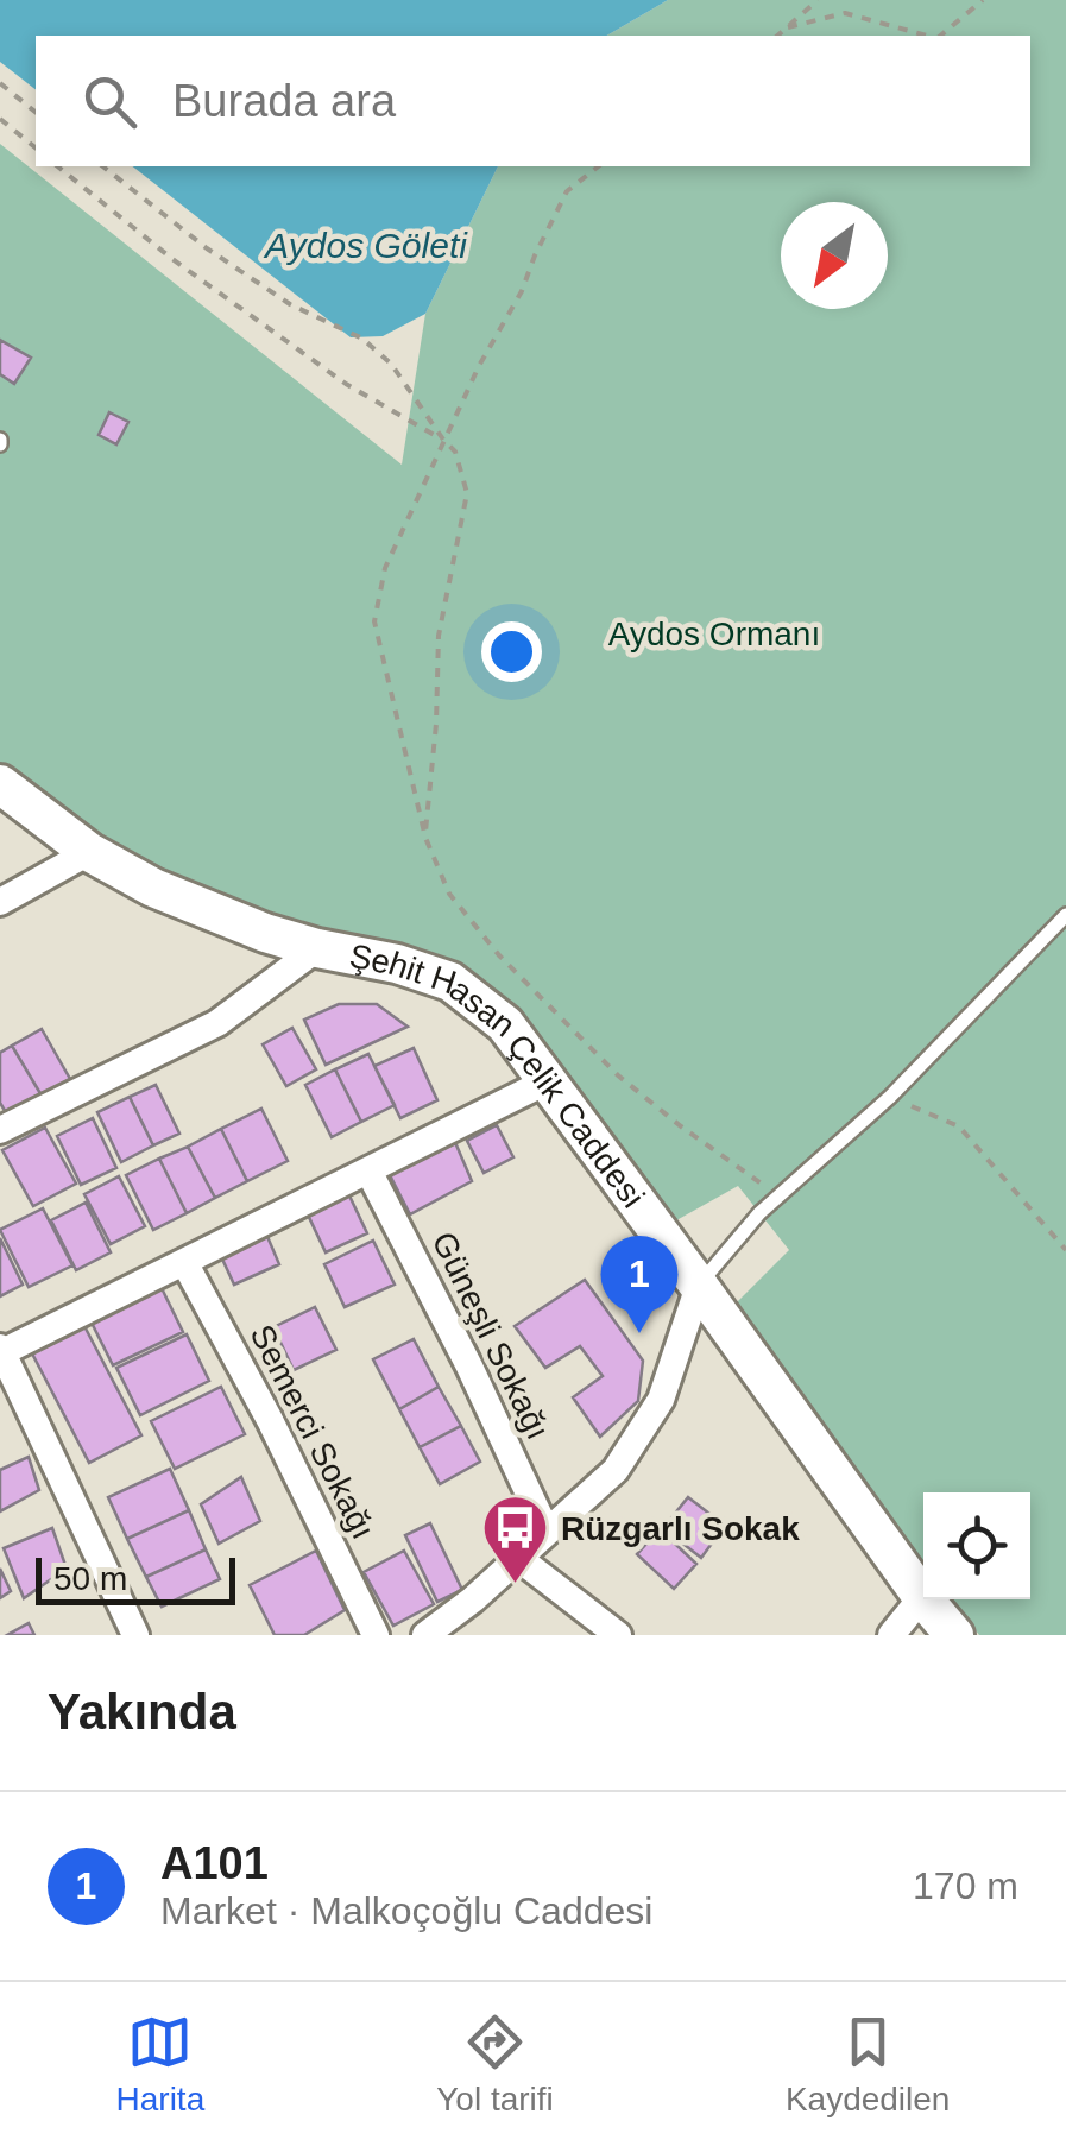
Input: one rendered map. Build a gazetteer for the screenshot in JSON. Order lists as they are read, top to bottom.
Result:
{
  "streets": {
    "street": ["Şehit Hasan Çelik Caddesi", "Güneşli Sokağı", "Semerci Sokağı"]
  },
  "water": ["Aydos Göleti"],
  "parks": ["Aydos Ormanı"],
  "places": {
    "bus stop": ["Rüzgarlı Sokak"]
  },
  "scale_bar": "50 m",
  "north": "bottom left",
  "page": {
    "search": "Burada ara",
    "pins": "1",
    "scale": "50 m",
    "heading": "Yakında",
    "list": [
      {
        "mark": "1",
        "name": "A101",
        "note": "Market · Malkoçoğlu Caddesi",
        "value": "170 m"
      }
    ],
    "nav": ["Harita", "Yol tarifi", "Kaydedilen"]
  }
}
